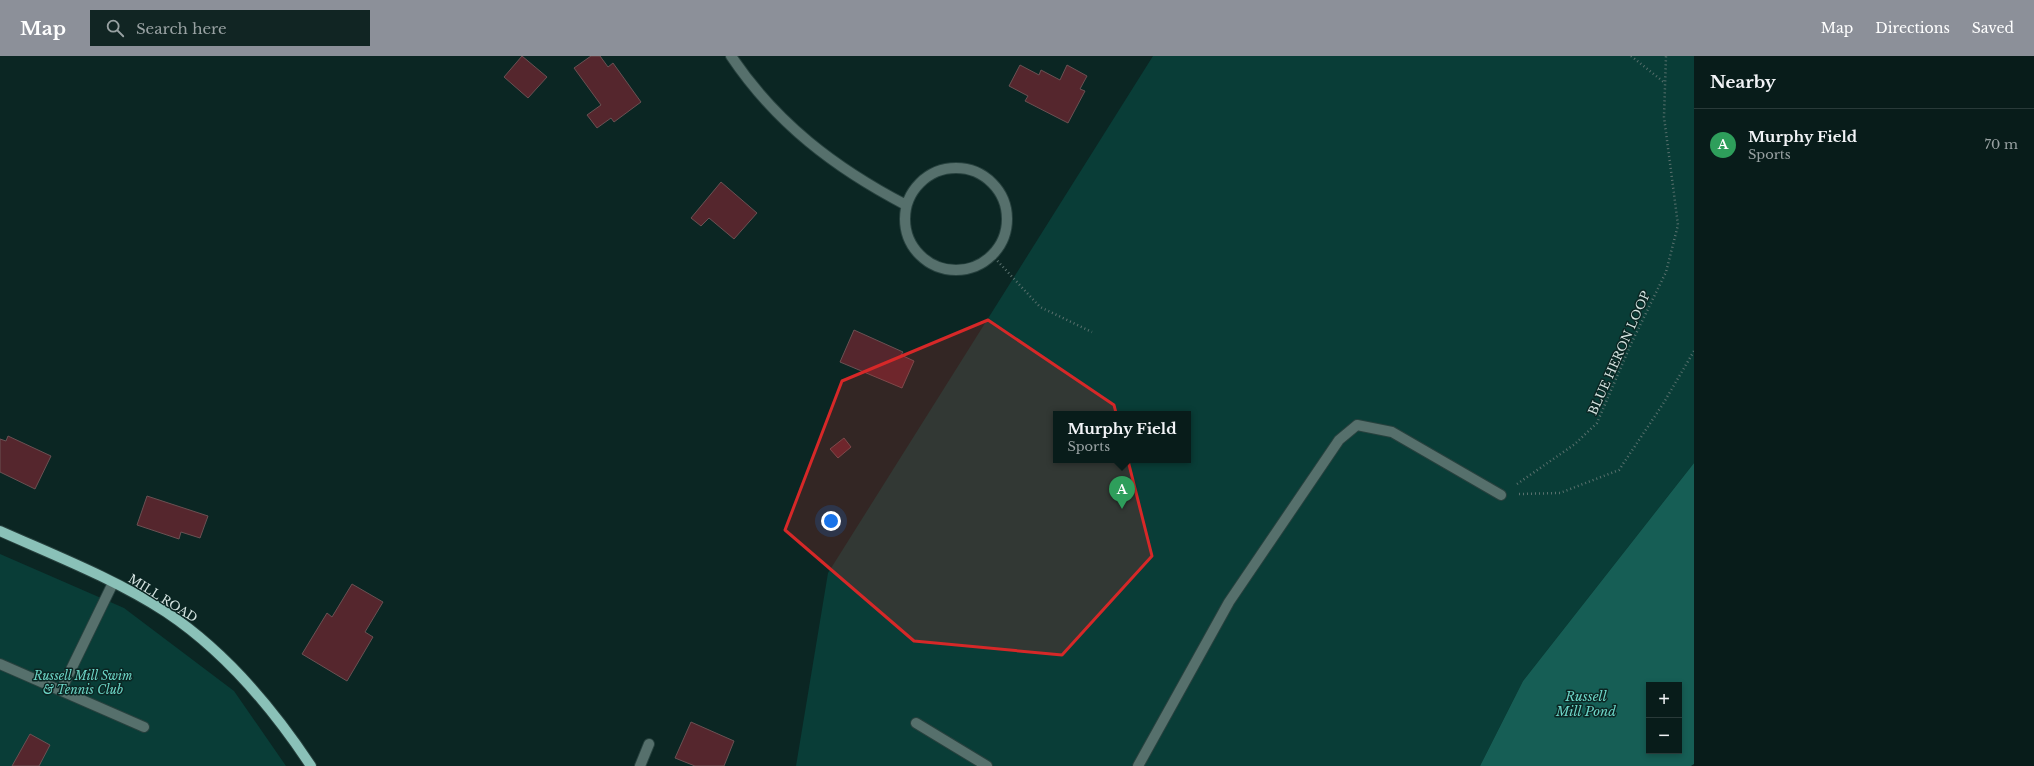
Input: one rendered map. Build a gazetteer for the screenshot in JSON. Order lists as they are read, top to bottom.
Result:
{
  "streets": {
    "main road": ["MILL ROAD"],
    "path": ["BLUE HERON LOOP"]
  },
  "water": ["Russell Mill Pond"],
  "parks": ["Russell Mill Swim & Tennis Club"],
  "page": {
    "header": "Map",
    "search": "Search here",
    "nav": ["Map", "Directions", "Saved"],
    "heading": "Nearby",
    "list": [
      {
        "mark": "A",
        "name": "Murphy Field",
        "note": "Sports",
        "value": "70 m"
      }
    ],
    "popup": ["Murphy Field", "Sports"],
    "pins": "A",
    "map_buttons": ["+", "−"]
  }
}
